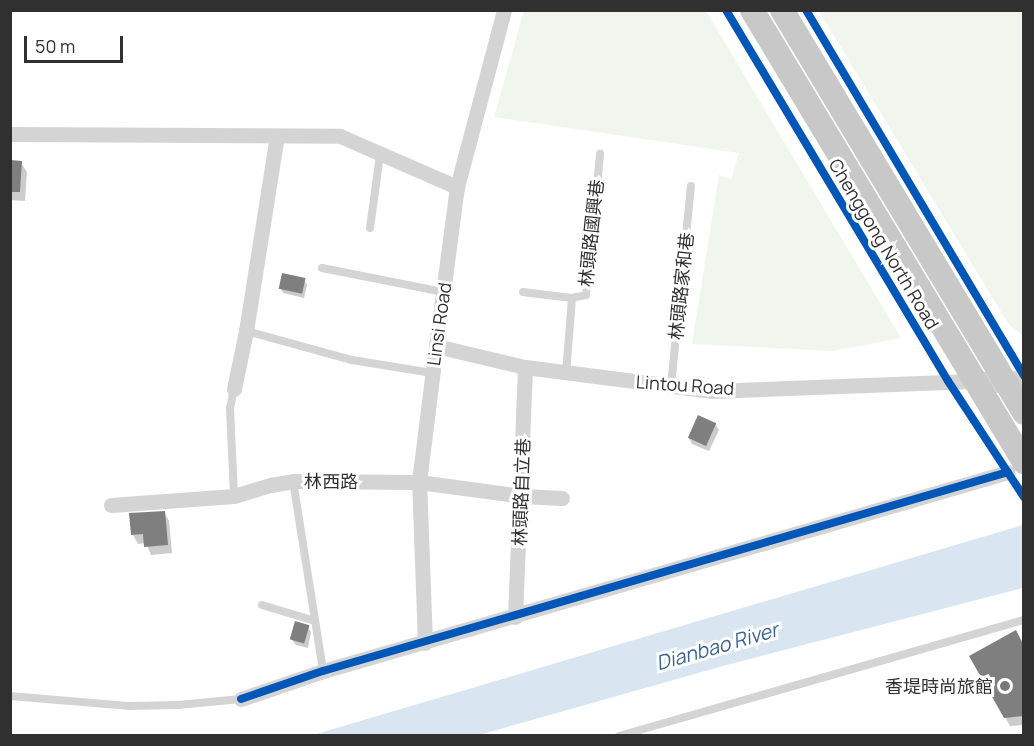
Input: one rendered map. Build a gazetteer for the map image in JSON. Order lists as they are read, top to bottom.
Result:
{
  "streets": {
    "main road": ["Chenggong North Road"],
    "street": [
      "Linsi Road",
      "Lintou Road",
      "林西路",
      "林頭路自立巷"
    ],
    "lane": ["林頭路國興巷", "林頭路家和巷"]
  },
  "crossings": [
    ["林頭路國興巷", "Lintou Road"],
    ["Chenggong North Road", "Lintou Road"],
    ["林頭路家和巷", "Lintou Road"],
    ["Linsi Road", "Lintou Road"],
    ["Linsi Road", "林西路"],
    ["Lintou Road", "林頭路自立巷"],
    ["林西路", "林頭路自立巷"]
  ],
  "water": ["Dianbao River"],
  "places": ["香堤時尚旅館"],
  "scale_bar": "50 m"
}
